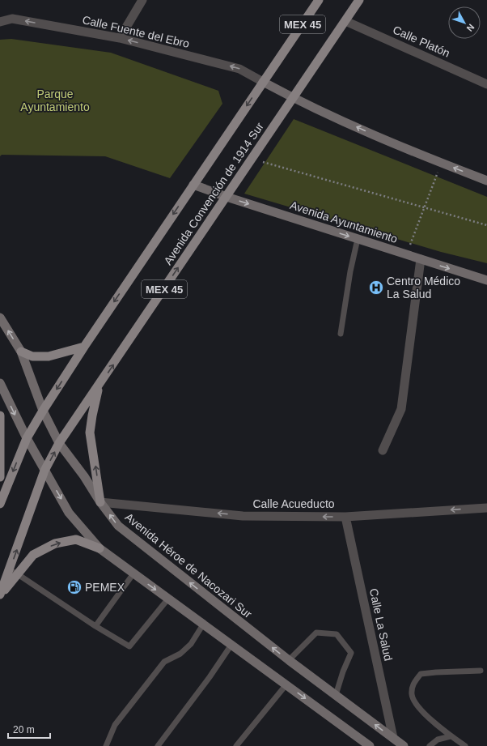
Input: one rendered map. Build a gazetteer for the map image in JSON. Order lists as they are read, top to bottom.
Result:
{
  "streets": {
    "main road": [
      "MEX 45",
      "Avenida Convención de 1914 Sur",
      "Avenida Ayuntamiento",
      "Avenida Héroe de Nacozari Sur"
    ],
    "street": [
      "Calle Fuente del Ebro",
      "Calle Platón",
      "Calle Acueducto",
      "Calle La Salud"
    ]
  },
  "crossings": [
    ["Calle Fuente del Ebro", "Avenida Convención de 1914 Sur"],
    ["Calle Platón", "Avenida Convención de 1914 Sur"],
    ["Avenida Convención de 1914 Sur", "Avenida Ayuntamiento"],
    ["Avenida Convención de 1914 Sur", "Avenida Héroe de Nacozari Sur"],
    ["Calle Acueducto", "Avenida Héroe de Nacozari Sur"],
    ["Calle Acueducto", "Calle La Salud"],
    ["Avenida Héroe de Nacozari Sur", "Calle La Salud"]
  ],
  "one_way": ["Calle Fuente del Ebro", "Avenida Ayuntamiento", "Calle Acueducto"],
  "parks": ["Parque Ayuntamiento"],
  "places": {
    "hospital": ["Centro Médico La Salud"],
    "fuel station": ["PEMEX"]
  },
  "scale_bar": "20 m",
  "north": "bottom right"
}
